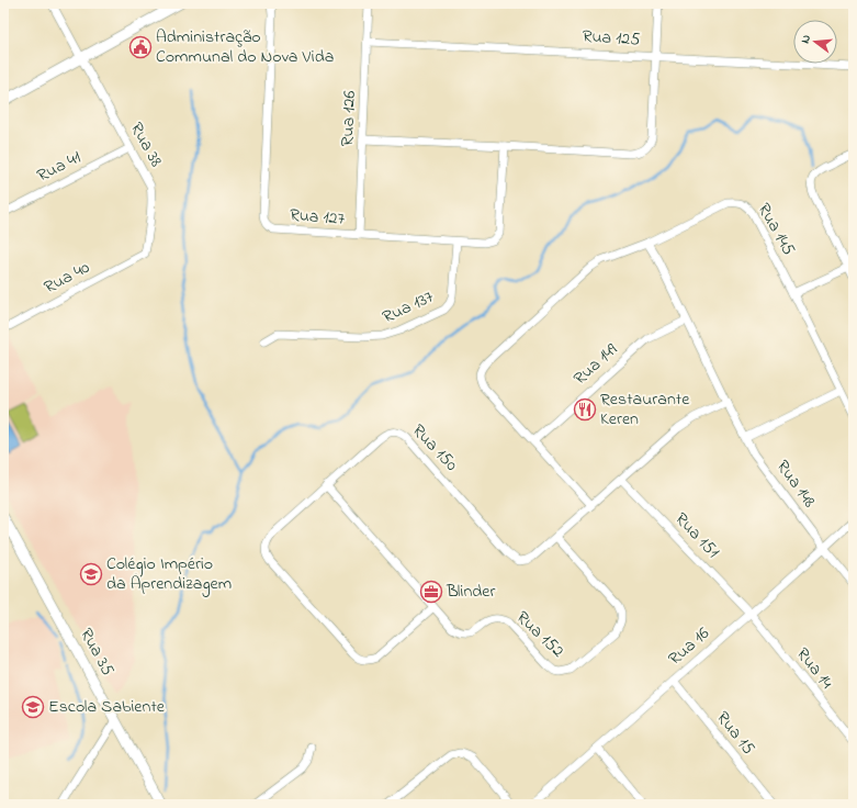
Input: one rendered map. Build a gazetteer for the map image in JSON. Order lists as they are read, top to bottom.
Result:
{
  "streets": {
    "street": [
      "Rua 125",
      "Rua 126",
      "Rua 38",
      "Rua 41",
      "Rua 127",
      "Rua 145",
      "Rua 40",
      "Rua 137",
      "Rua 149",
      "Rua 150",
      "Rua 148",
      "Rua 151",
      "Rua 152",
      "Rua 16",
      "Rua 35",
      "Rua 14",
      "Rua 15"
    ]
  },
  "crossings": [
    ["Rua 125", "Rua 126"],
    ["Rua 126", "Rua 127"],
    ["Rua 38", "Rua 41"],
    ["Rua 38", "Rua 40"],
    ["Rua 127", "Rua 137"],
    ["Rua 145", "Rua 148"],
    ["Rua 149", "Rua 148"],
    ["Rua 150", "Rua 148"],
    ["Rua 150", "Rua 151"],
    ["Rua 150", "Rua 152"],
    ["Rua 148", "Rua 16"],
    ["Rua 151", "Rua 16"],
    ["Rua 151", "Rua 14"],
    ["Rua 16", "Rua 14"],
    ["Rua 16", "Rua 15"]
  ],
  "places": {
    "public building": ["Administração Communal do Nova Vida"],
    "restaurant": ["Restaurante Keren"],
    "school or university": ["Colégio Império da Aprendizagem", "Escola Sabiente"],
    "office": ["Blinder"]
  },
  "north": "left"
}
